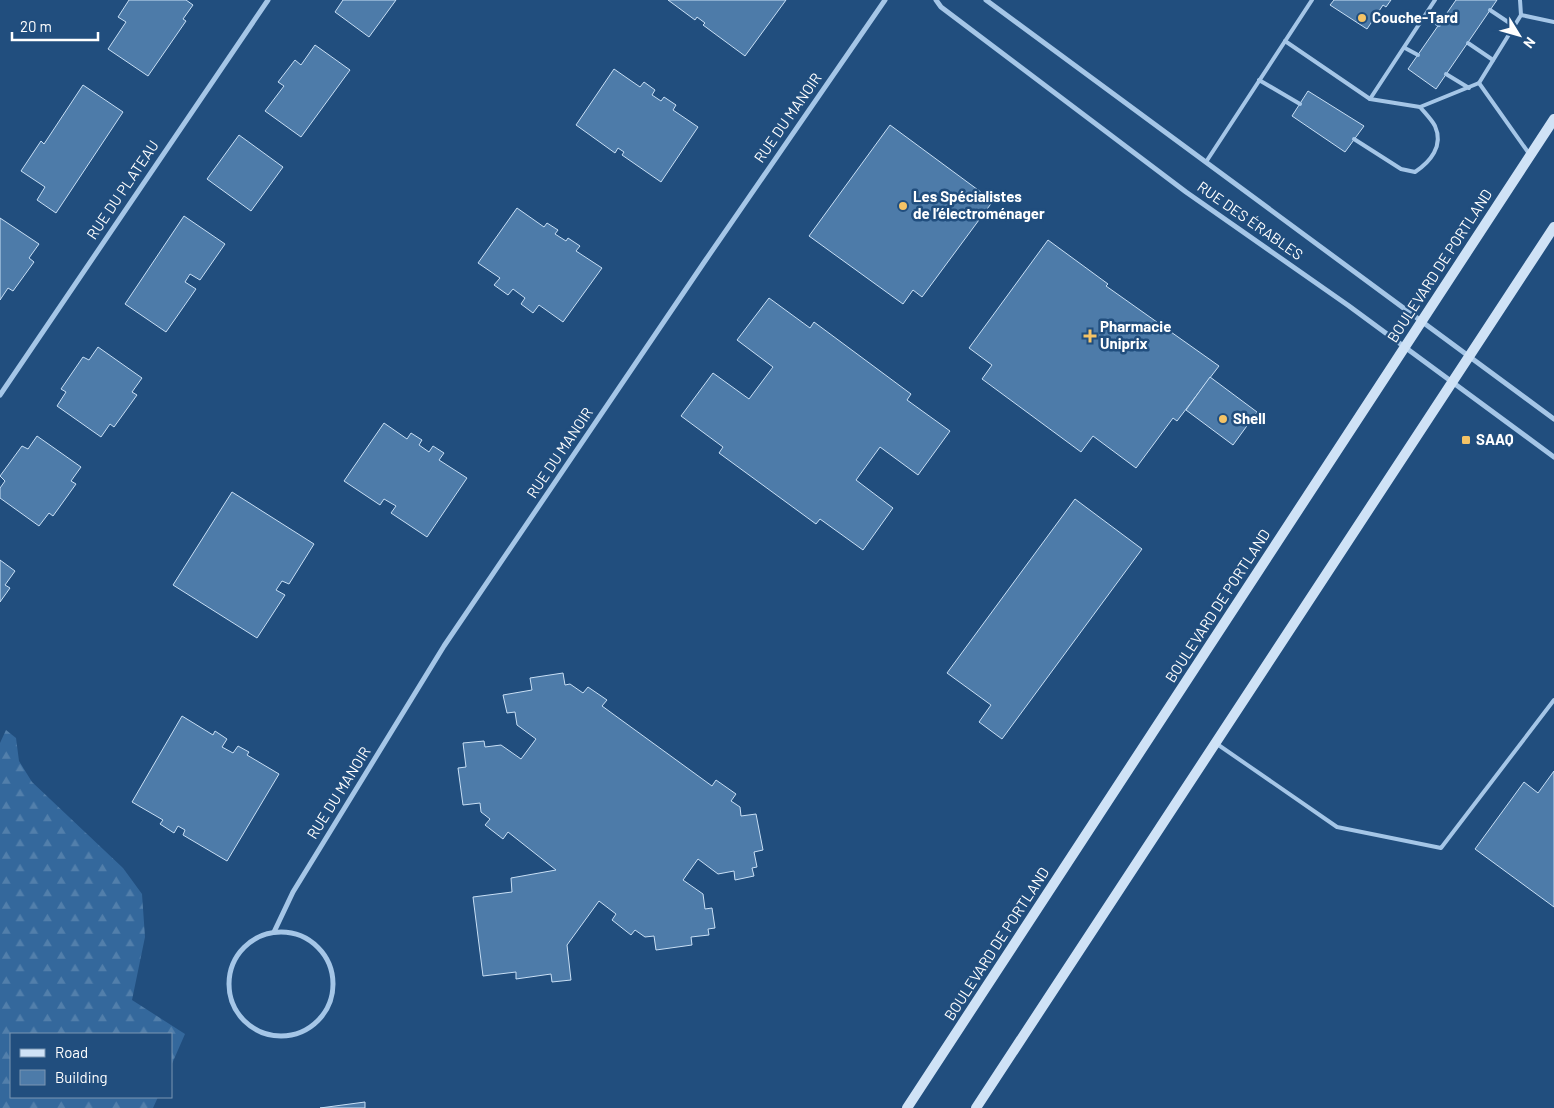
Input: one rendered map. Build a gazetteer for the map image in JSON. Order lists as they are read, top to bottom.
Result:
{
  "streets": {
    "main road": ["BOULEVARD DE PORTLAND"],
    "street": ["RUE DU MANOIR", "RUE DU PLATEAU", "RUE DES ÉRABLES"]
  },
  "crossings": [
    ["RUE DES ÉRABLES", "BOULEVARD DE PORTLAND"]
  ],
  "places": {
    "other": ["Couche-Tard", "Les Spécialistes de l’électroménager", "Shell"],
    "health": ["Pharmacie Uniprix"],
    "transit": ["SAAQ"]
  },
  "legend": ["Road", "Building"],
  "scale_bar": "20 m",
  "north": "bottom right"
}
